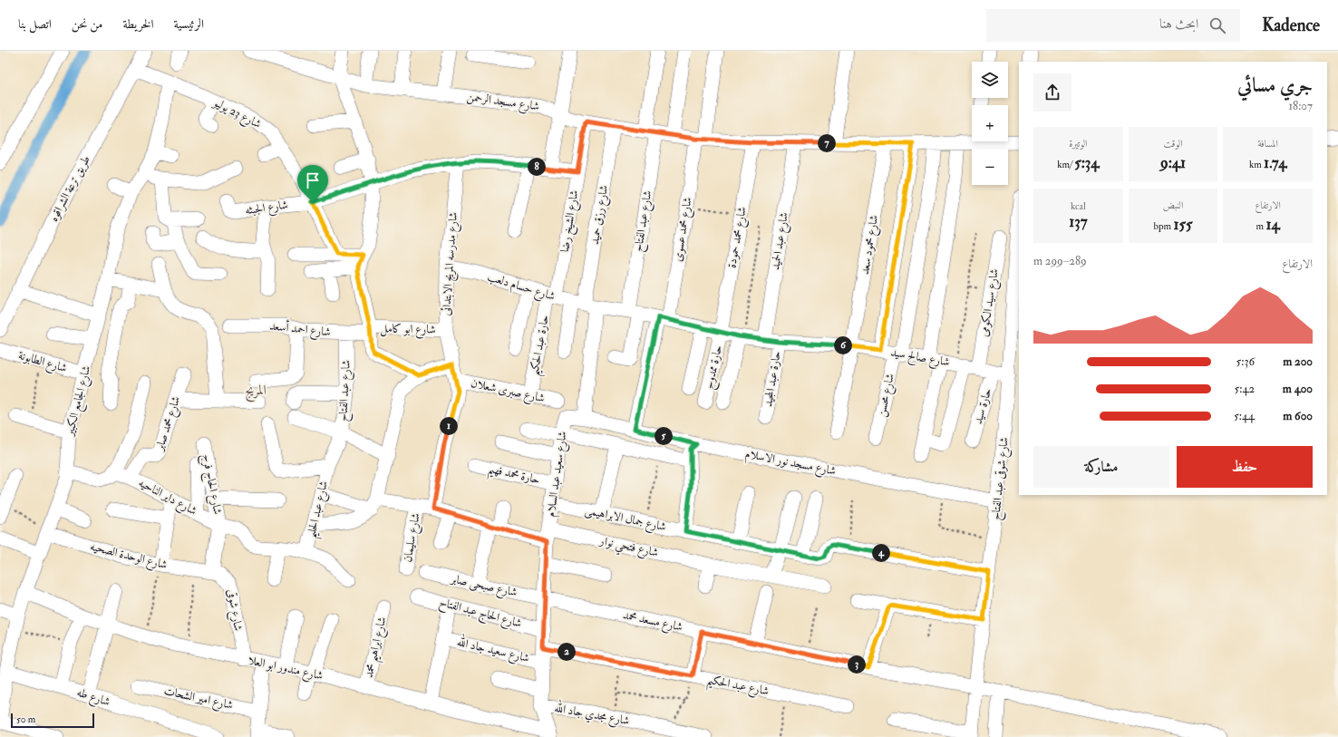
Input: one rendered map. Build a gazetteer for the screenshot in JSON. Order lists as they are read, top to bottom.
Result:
{
  "streets": {
    "street": [
      "شارع مسجد الرحمن",
      "شارع 23 يوليو",
      "طريق ترعة الشراقوه",
      "شارع الجبثه",
      "شارع رزق حميد",
      "شارع الشيخ رضا",
      "شارع عبد الفتاح",
      "شارع محمد عسوى",
      "شارع محمد حمودة",
      "شارع عبد الحميد",
      "شارع محمود سعد",
      "شارع مدرسه المريج الابتدائى",
      "شارع حسام دلعب",
      "شارع سيد الكومى",
      "شارع احمد أسعد",
      "شارع ابو كامل",
      "حارة عبد الحكيم",
      "شارع صالح سيد",
      "شارع الطابونة",
      "حارة ممدوح",
      "حارة عبد المجيد",
      "شارع صبرى شعلان",
      "شارع محسن",
      "شارع الجامع الكبير",
      "حارة سيد",
      "شارع محمد صابر",
      "شارع مسجد نور الاسلام",
      "حارة محمد فهيم",
      "شارع سعيد عبد السلام",
      "شارع شوقى عبد الفتاح",
      "شارع الحاج فرج",
      "شارع داير الناحيه",
      "شارع عبد الحليم",
      "شارع جمال الابراهيمى",
      "شارع سليمان",
      "شارع فتحي نوار",
      "شارع الوحدة الصحيه",
      "شارع صبحى صابر",
      "شارع شوقى",
      "شارع الحاج عبد الفتاح",
      "شارع مسعد محمد",
      "شارع ابراهيم محمد",
      "شارع سعيد جاد الله",
      "شارع مندور ابو العلا",
      "شارع عبد الحكيم",
      "شارع طه",
      "شارع امير الشحات",
      "شارع مجدي جاد الله"
    ]
  },
  "crossings": [
    ["شارع مسجد الرحمن", "شارع رزق حميد"],
    ["شارع مسجد الرحمن", "شارع الشيخ رضا"],
    ["شارع مسجد الرحمن", "شارع عبد الفتاح"],
    ["شارع مسجد الرحمن", "شارع محمد عسوى"],
    ["شارع مسجد الرحمن", "شارع محمد حمودة"],
    ["شارع مسجد الرحمن", "شارع عبد الحميد"],
    ["شارع مسجد الرحمن", "شارع محمود سعد"],
    ["شارع مسجد الرحمن", "شارع محسن"],
    ["شارع 23 يوليو", "طريق ترعة الشراقوه"],
    ["شارع 23 يوليو", "شارع الجبثه"],
    ["شارع 23 يوليو", "شارع الجامع الكبير"],
    ["شارع الجبثه", "شارع الشيخ رضا"],
    ["شارع الجبثه", "شارع مدرسه المريج الابتدائى"],
    ["شارع رزق حميد", "شارع حسام دلعب"],
    ["شارع رزق حميد", "شارع صالح سيد"],
    ["شارع الشيخ رضا", "شارع حسام دلعب"],
    ["شارع الشيخ رضا", "حارة عبد الحكيم"],
    ["شارع عبد الفتاح", "شارع احمد أسعد"],
    ["شارع عبد الفتاح", "شارع صالح سيد"],
    ["شارع عبد الفتاح", "شارع عبد الحليم"],
    ["شارع محمد عسوى", "شارع صالح سيد"],
    ["شارع محمد عسوى", "شارع مسجد نور الاسلام"],
    ["شارع محمد حمودة", "شارع صالح سيد"],
    ["شارع محمد حمودة", "حارة ممدوح"],
    ["شارع عبد الحميد", "شارع صالح سيد"],
    ["شارع محمود سعد", "شارع صالح سيد"],
    ["شارع مدرسه المريج الابتدائى", "شارع حسام دلعب"],
    ["شارع مدرسه المريج الابتدائى", "شارع ابو كامل"],
    ["شارع مدرسه المريج الابتدائى", "شارع صبرى شعلان"],
    ["شارع حسام دلعب", "حارة عبد الحكيم"],
    ["شارع حسام دلعب", "شارع صالح سيد"],
    ["شارع سيد الكومى", "شارع صالح سيد"],
    ["شارع احمد أسعد", "شارع ابو كامل"],
    ["حارة عبد الحكيم", "شارع صبرى شعلان"],
    ["شارع صالح سيد", "حارة ممدوح"],
    ["شارع صالح سيد", "حارة عبد المجيد"],
    ["شارع صالح سيد", "شارع محسن"],
    ["شارع صالح سيد", "حارة سيد"],
    ["شارع صالح سيد", "شارع شوقى عبد الفتاح"],
    ["شارع الطابونة", "شارع الجامع الكبير"],
    ["شارع الجامع الكبير", "شارع الوحدة الصحيه"],
    ["شارع الجامع الكبير", "شارع مندور ابو العلا"],
    ["شارع الجامع الكبير", "شارع طه"],
    ["شارع محمد صابر", "شارع داير الناحيه"],
    ["شارع مسجد نور الاسلام", "شارع سعيد عبد السلام"],
    ["شارع مسجد نور الاسلام", "شارع شوقى عبد الفتاح"],
    ["حارة محمد فهيم", "شارع سعيد عبد السلام"],
    ["شارع سعيد عبد السلام", "شارع جمال الابراهيمى"],
    ["شارع سعيد عبد السلام", "شارع فتحي نوار"],
    ["شارع سعيد عبد السلام", "شارع صبحى صابر"],
    ["شارع سعيد عبد السلام", "شارع الحاج عبد الفتاح"],
    ["شارع سعيد عبد السلام", "شارع مسعد محمد"],
    ["شارع سعيد عبد السلام", "شارع سعيد جاد الله"],
    ["شارع سعيد عبد السلام", "شارع عبد الحكيم"],
    ["شارع سعيد عبد السلام", "شارع مجدي جاد الله"],
    ["شارع شوقى عبد الفتاح", "شارع جمال الابراهيمى"],
    ["شارع شوقى عبد الفتاح", "شارع مسعد محمد"],
    ["شارع الحاج فرج", "شارع داير الناحيه"],
    ["شارع داير الناحيه", "شارع عبد الحليم"],
    ["شارع الوحدة الصحيه", "شارع شوقى"],
    ["شارع صبحى صابر", "شارع مسعد محمد"],
    ["شارع شوقى", "شارع مندور ابو العلا"],
    ["شارع ابراهيم محمد", "شارع مندور ابو العلا"]
  ],
  "districts": ["المريج"],
  "scale_bar": "50 m",
  "page": {
    "header": "Kadence",
    "search": "ابحث هنا",
    "nav": [
      "الرئيسية",
      "الخريطة",
      "من نحن",
      "اتصل بنا"
    ],
    "map_buttons": ["+", "−"],
    "heading": ["جري مسائي", "18:07"],
    "stats": [
      ["المسافة", "1.74 km"],
      ["الوقت", "9:41"],
      ["الوتيرة", "5:34 /km"],
      ["الارتفاع", "14 m"],
      ["النبض", "155 bpm"],
      ["kcal", "137"]
    ],
    "pins": [
      "7",
      "8",
      "6",
      "1",
      "5",
      "4",
      "2",
      "3"
    ],
    "chart": ["الارتفاع", "289–299 m"],
    "list": [
      {
        "name": "200 m",
        "note": "5:36"
      },
      {
        "name": "400 m",
        "note": "5:42"
      },
      {
        "name": "600 m",
        "note": "5:44"
      }
    ],
    "buttons": ["حفظ", "مشاركة"],
    "scale": "50 m"
  }
}
